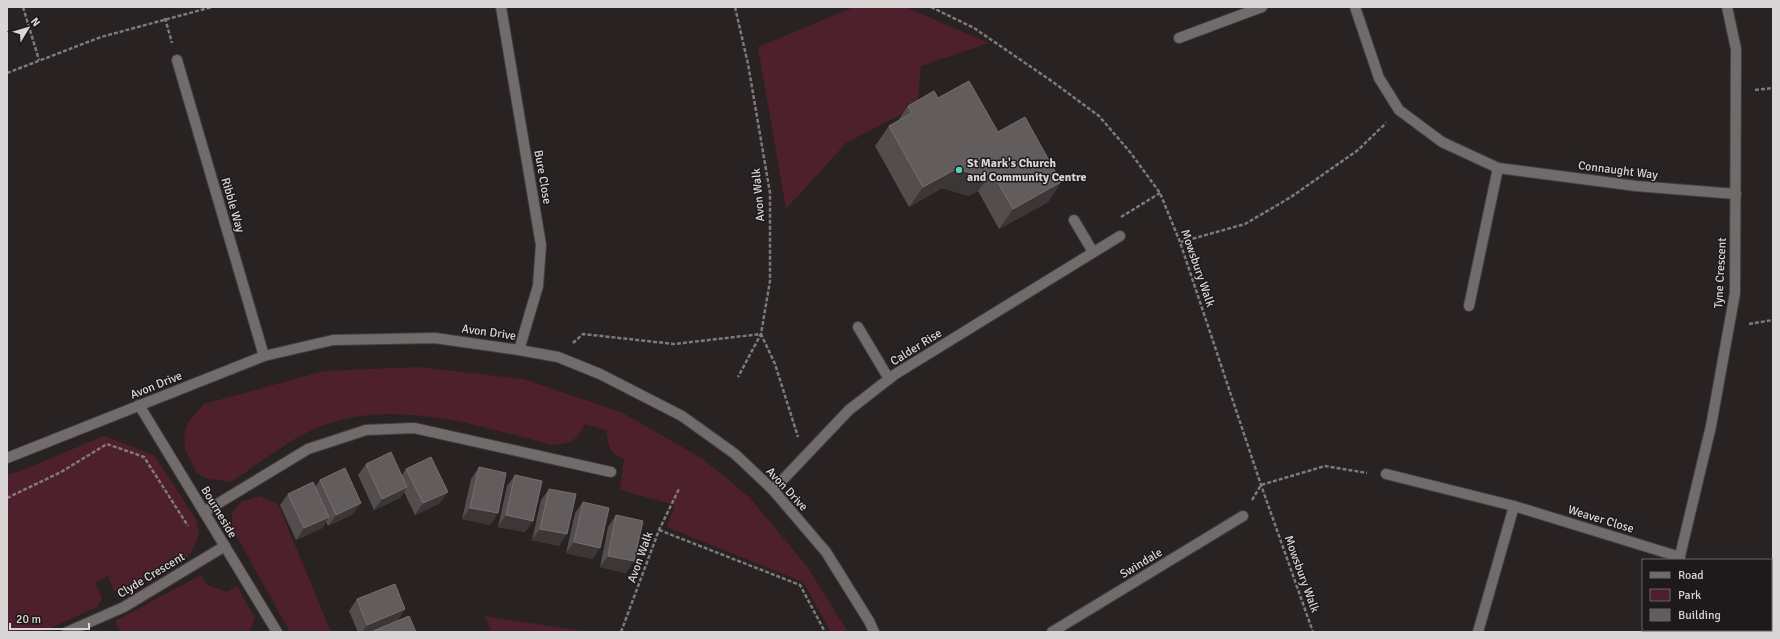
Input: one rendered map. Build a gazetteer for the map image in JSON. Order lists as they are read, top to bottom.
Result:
{
  "streets": {
    "street": [
      "Connaught Way",
      "Bure Close",
      "Ribble Way",
      "Tyne Crescent",
      "Avon Drive",
      "Calder Rise",
      "Bourneside",
      "Weaver Close",
      "Swindale",
      "Clyde Crescent"
    ],
    "path": ["Avon Walk", "Mowsbury Walk"]
  },
  "crossings": [
    ["Connaught Way", "Tyne Crescent"],
    ["Bure Close", "Avon Drive"],
    ["Ribble Way", "Avon Drive"],
    ["Tyne Crescent", "Weaver Close"],
    ["Avon Drive", "Calder Rise"],
    ["Avon Drive", "Bourneside"],
    ["Bourneside", "Clyde Crescent"]
  ],
  "places": ["St Mark's Church and Community Centre"],
  "legend": ["Road", "Park", "Building"],
  "scale_bar": "20 m",
  "north": "top right"
}
